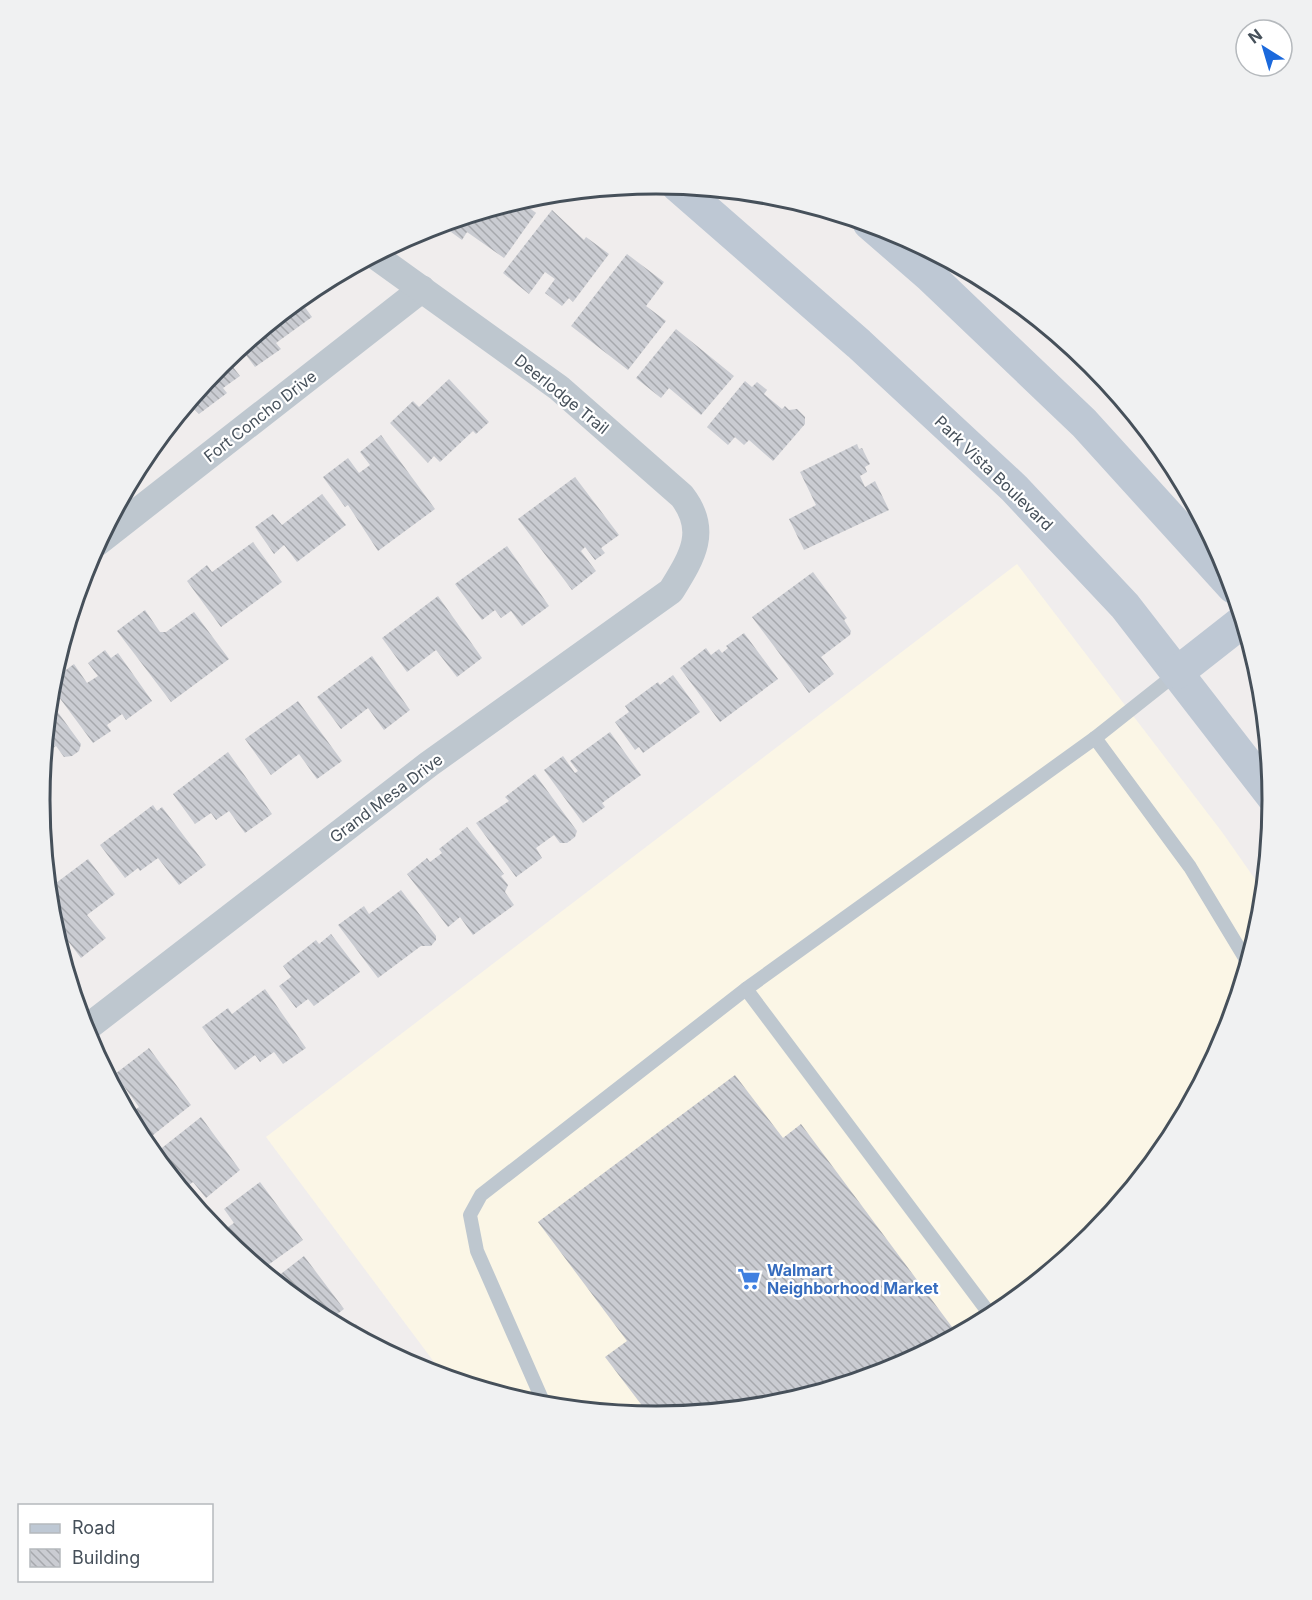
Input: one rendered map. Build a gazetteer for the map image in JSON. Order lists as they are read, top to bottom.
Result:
{
  "streets": {
    "main road": ["Park Vista Boulevard"],
    "street": ["Deerlodge Trail", "Fort Concho Drive", "Grand Mesa Drive"]
  },
  "crossings": [
    ["Deerlodge Trail", "Fort Concho Drive"],
    ["Deerlodge Trail", "Grand Mesa Drive"]
  ],
  "places": {
    "supermarket": ["Walmart Neighborhood Market"]
  },
  "legend": ["Road", "Building"],
  "north": "top left"
}
